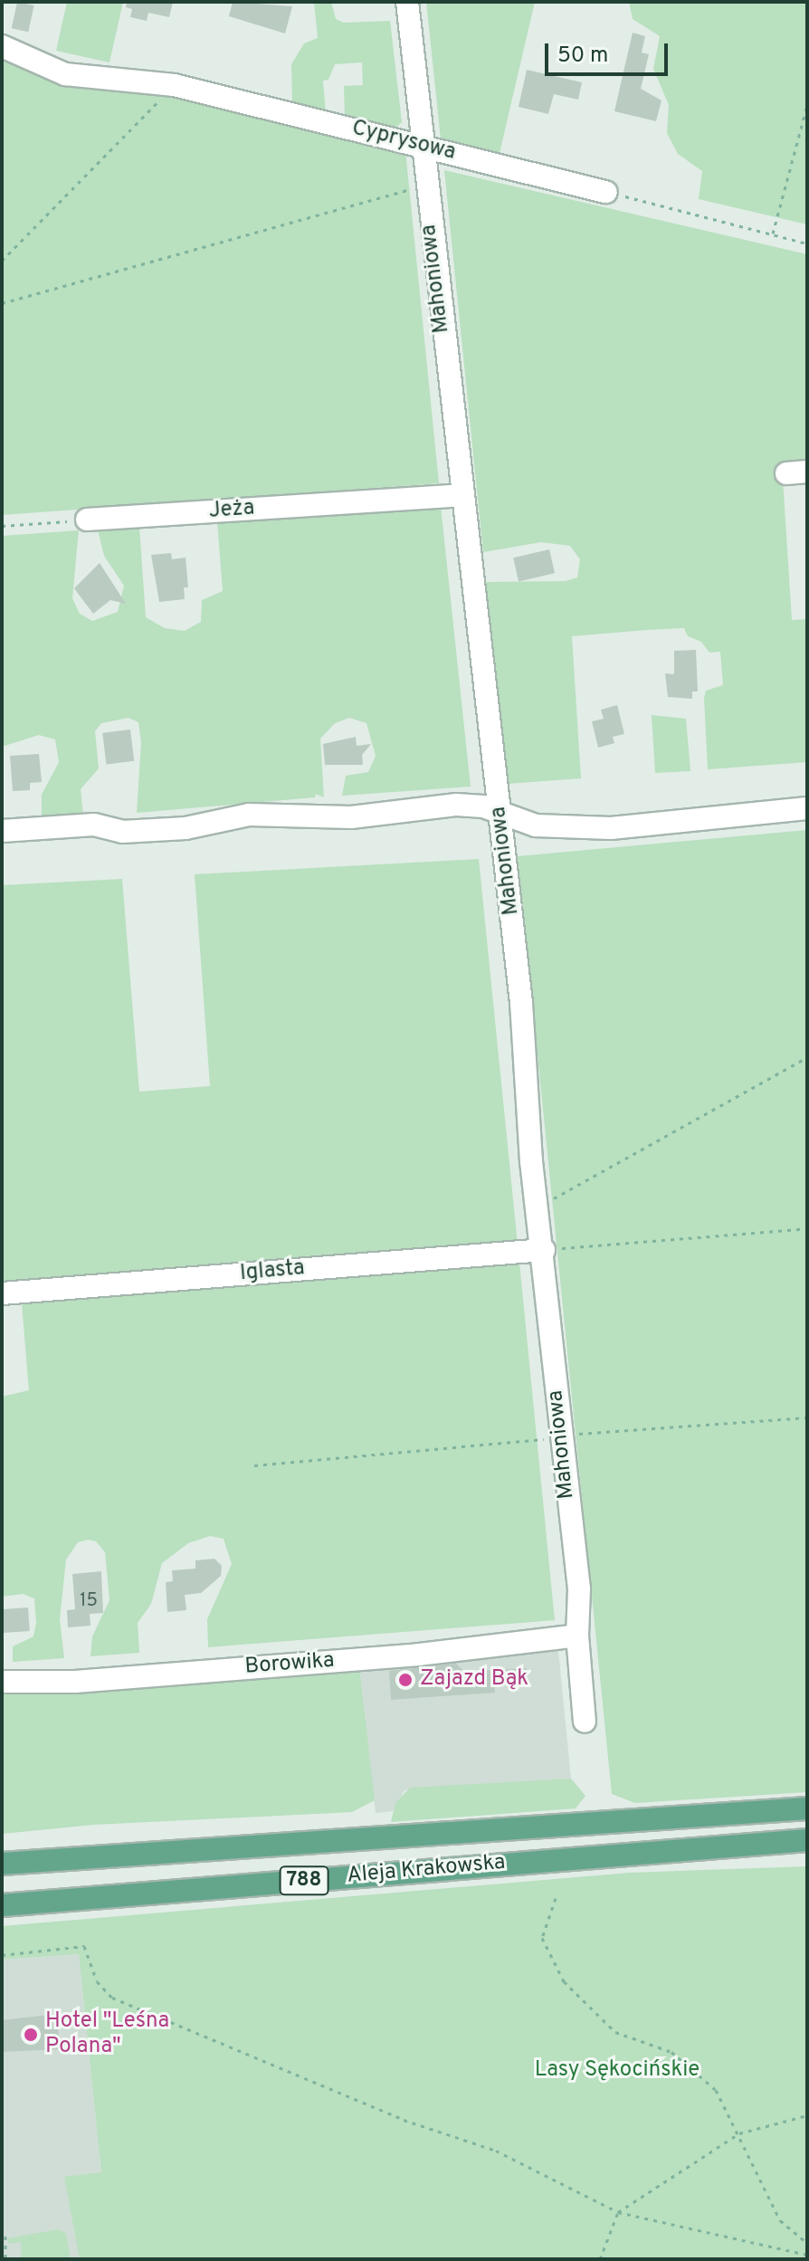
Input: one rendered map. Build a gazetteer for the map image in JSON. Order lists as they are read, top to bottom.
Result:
{
  "streets": {
    "main road": ["Aleja Krakowska", "788"],
    "street": [
      "Cyprysowa",
      "Mahoniowa",
      "Jeża",
      "Iglasta",
      "Borowika"
    ]
  },
  "crossings": [
    ["Cyprysowa", "Mahoniowa"],
    ["Mahoniowa", "Jeża"],
    ["Mahoniowa", "Iglasta"],
    ["Mahoniowa", "Borowika"]
  ],
  "parks": ["Lasy Sękocińskie"],
  "places": ["Zajazd Bąk", "Hotel \"Leśna Polana\""],
  "house_numbers": ["15"],
  "scale_bar": "50 m"
}
